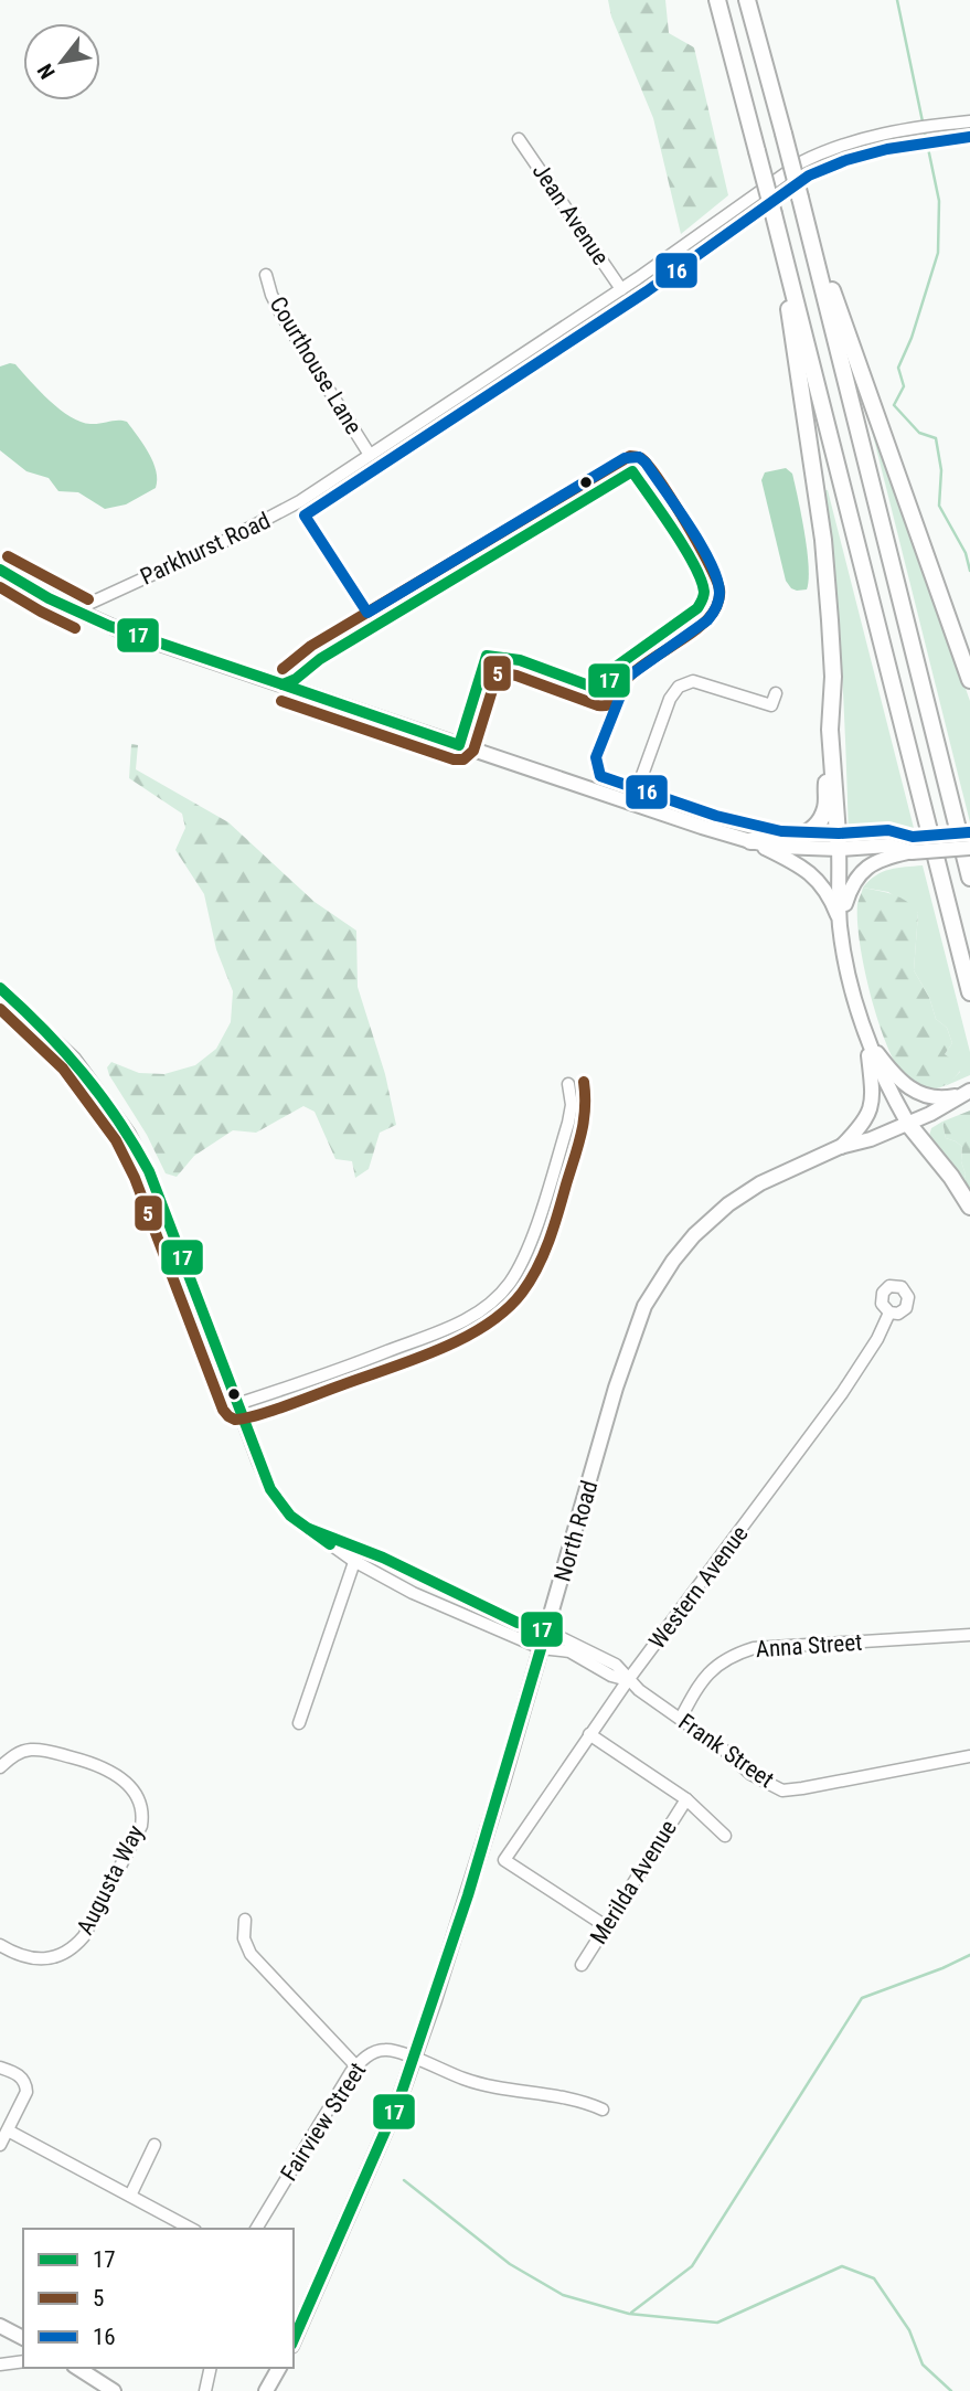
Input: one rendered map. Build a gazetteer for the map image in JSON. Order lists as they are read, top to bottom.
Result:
{
  "streets": {
    "main road": ["North Road"],
    "street": [
      "Jean Avenue",
      "Courthouse Lane",
      "Parkhurst Road",
      "Western Avenue",
      "Anna Street",
      "Frank Street",
      "Augusta Way",
      "Merilda Avenue",
      "Fairview Street"
    ]
  },
  "crossings": [
    ["Jean Avenue", "Parkhurst Road"],
    ["Courthouse Lane", "Parkhurst Road"],
    ["North Road", "Frank Street"],
    ["North Road", "Fairview Street"],
    ["Western Avenue", "Frank Street"],
    ["Western Avenue", "Merilda Avenue"],
    ["Anna Street", "Frank Street"]
  ],
  "lines": ["transit line 16", "transit line 5", "transit line 17"],
  "legend": ["17", "5", "16"],
  "north": "bottom left"
}
